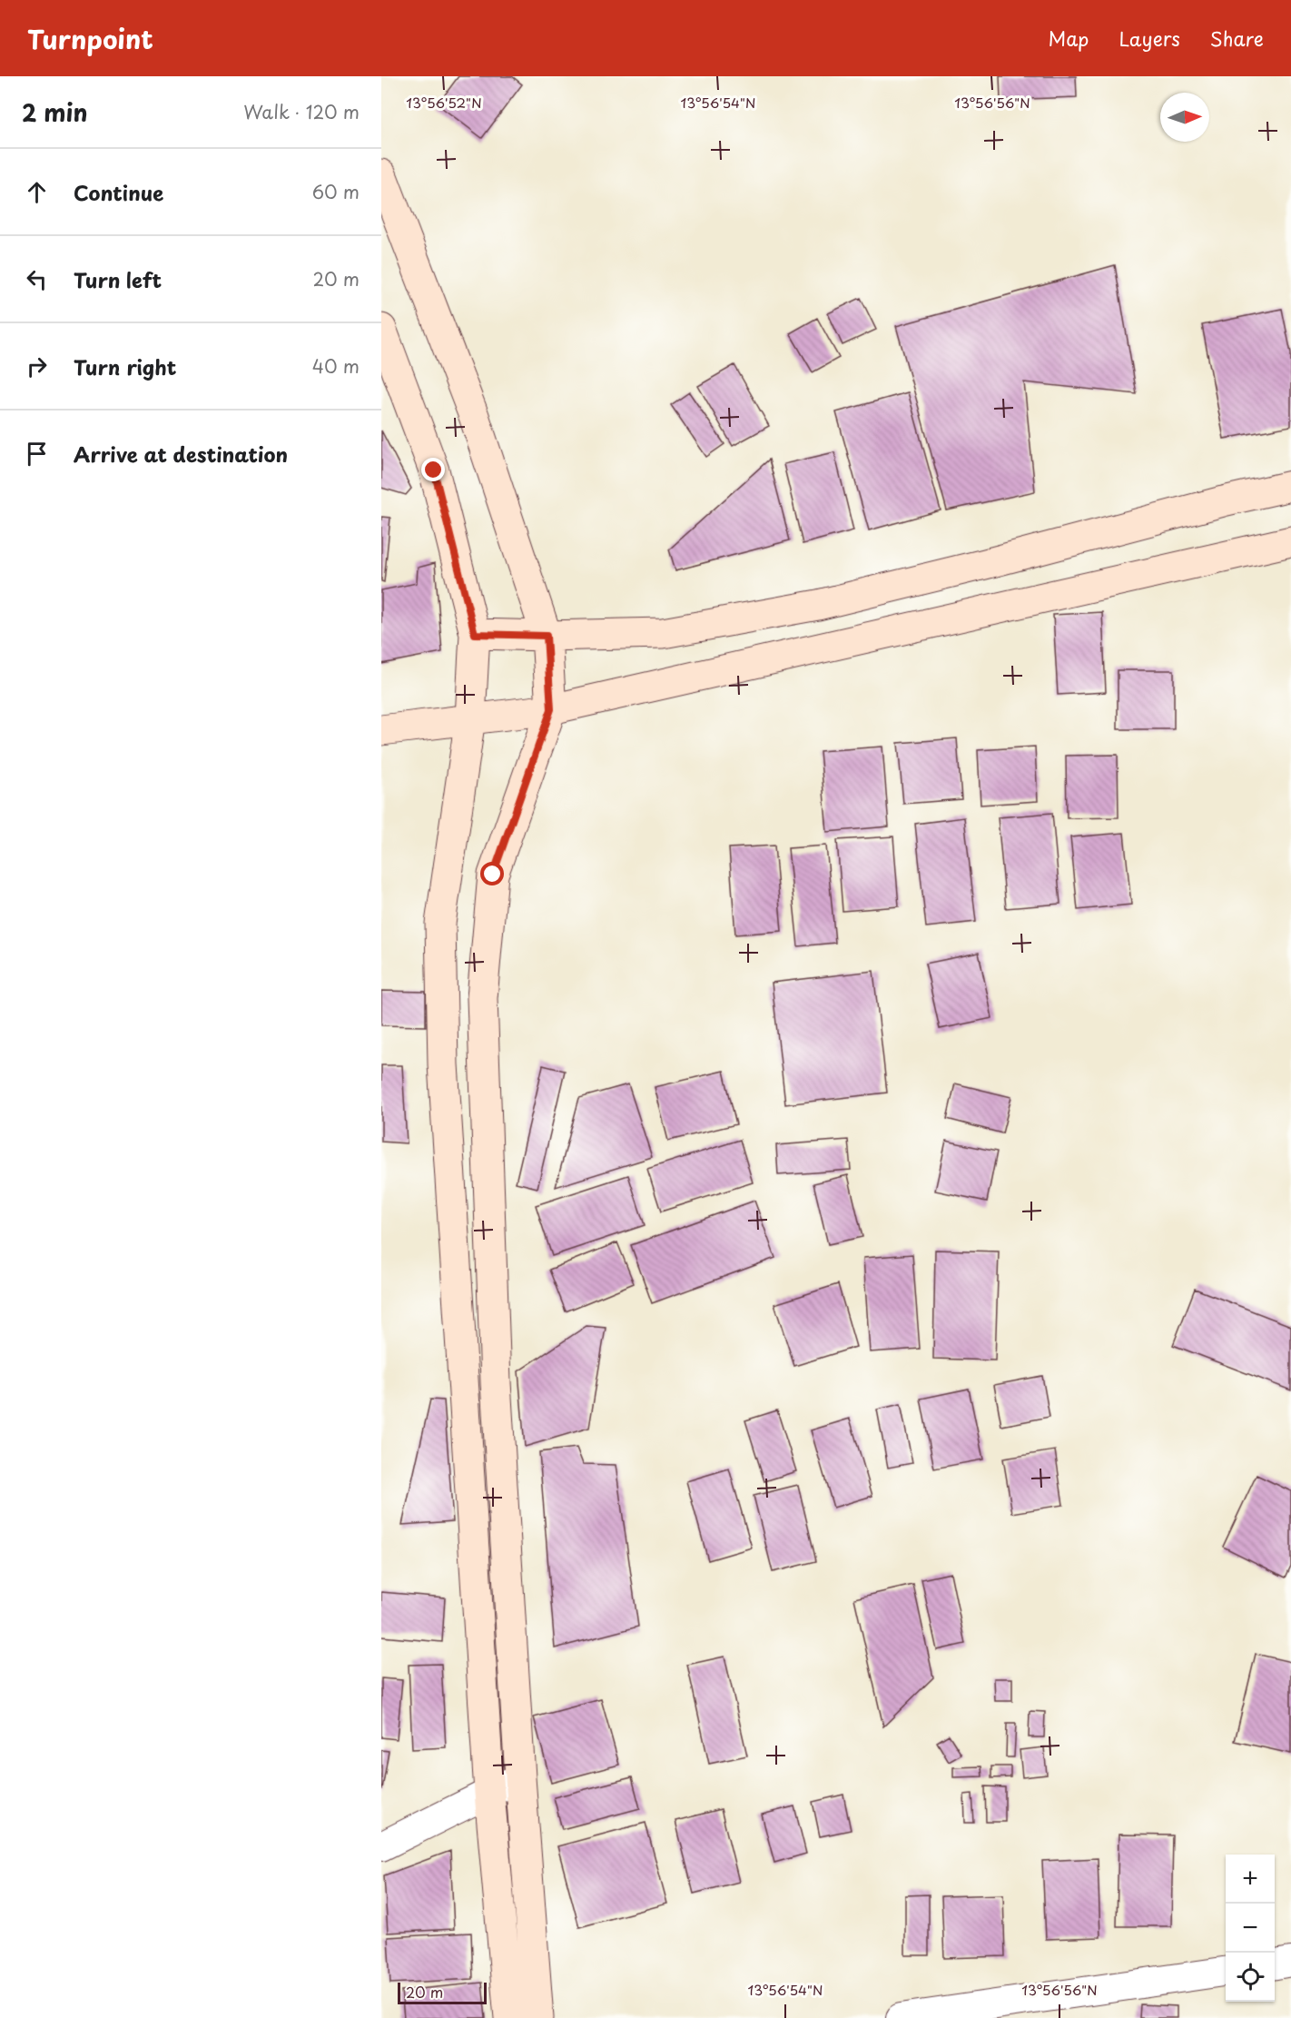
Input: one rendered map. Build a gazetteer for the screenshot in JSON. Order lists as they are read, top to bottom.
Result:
{
  "scale_bar": "20 m",
  "north": "right",
  "page": {
    "header": "Turnpoint",
    "nav": ["Map", "Layers", "Share"],
    "heading": ["2 min", "Walk · 120 m"],
    "list": [
      ["Continue", "60 m"],
      ["Turn left", "20 m"],
      ["Turn right", "40 m"],
      "Arrive at destination"
    ],
    "map_buttons": ["+", "−"],
    "scale": "20 m"
  },
  "coordinates": ["13°56'52\"N", "13°56'54\"N", "13°56'56\"N"]
}
